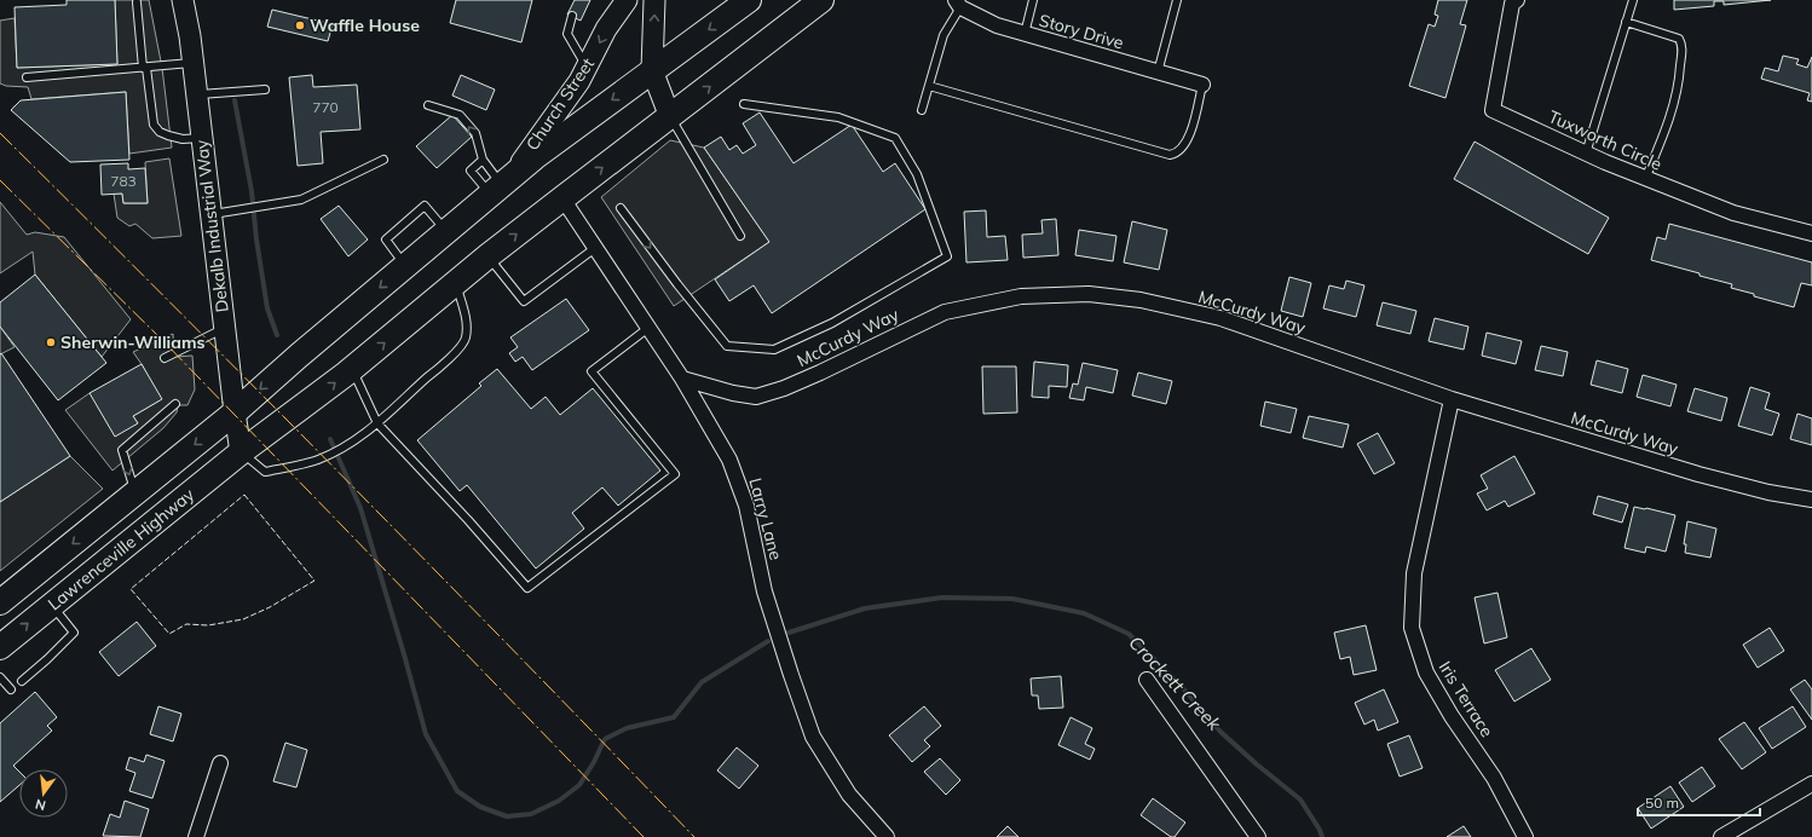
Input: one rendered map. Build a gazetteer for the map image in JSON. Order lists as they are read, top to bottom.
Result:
{
  "streets": {
    "highway": ["Lawrenceville Highway"],
    "main road": ["Church Street", "Dekalb Industrial Way"],
    "street": [
      "Story Drive",
      "Tuxworth Circle",
      "McCurdy Way",
      "Larry Lane",
      "Iris Terrace"
    ]
  },
  "crossings": [
    ["Church Street", "Lawrenceville Highway"],
    ["Dekalb Industrial Way", "Lawrenceville Highway"],
    ["McCurdy Way", "Larry Lane"],
    ["McCurdy Way", "Iris Terrace"],
    ["Larry Lane", "Lawrenceville Highway"]
  ],
  "water": ["Crockett Creek"],
  "places": ["Waffle House", "Sherwin-Williams"],
  "house_numbers": ["770", "783"],
  "scale_bar": "50 m",
  "north": "bottom"
}
